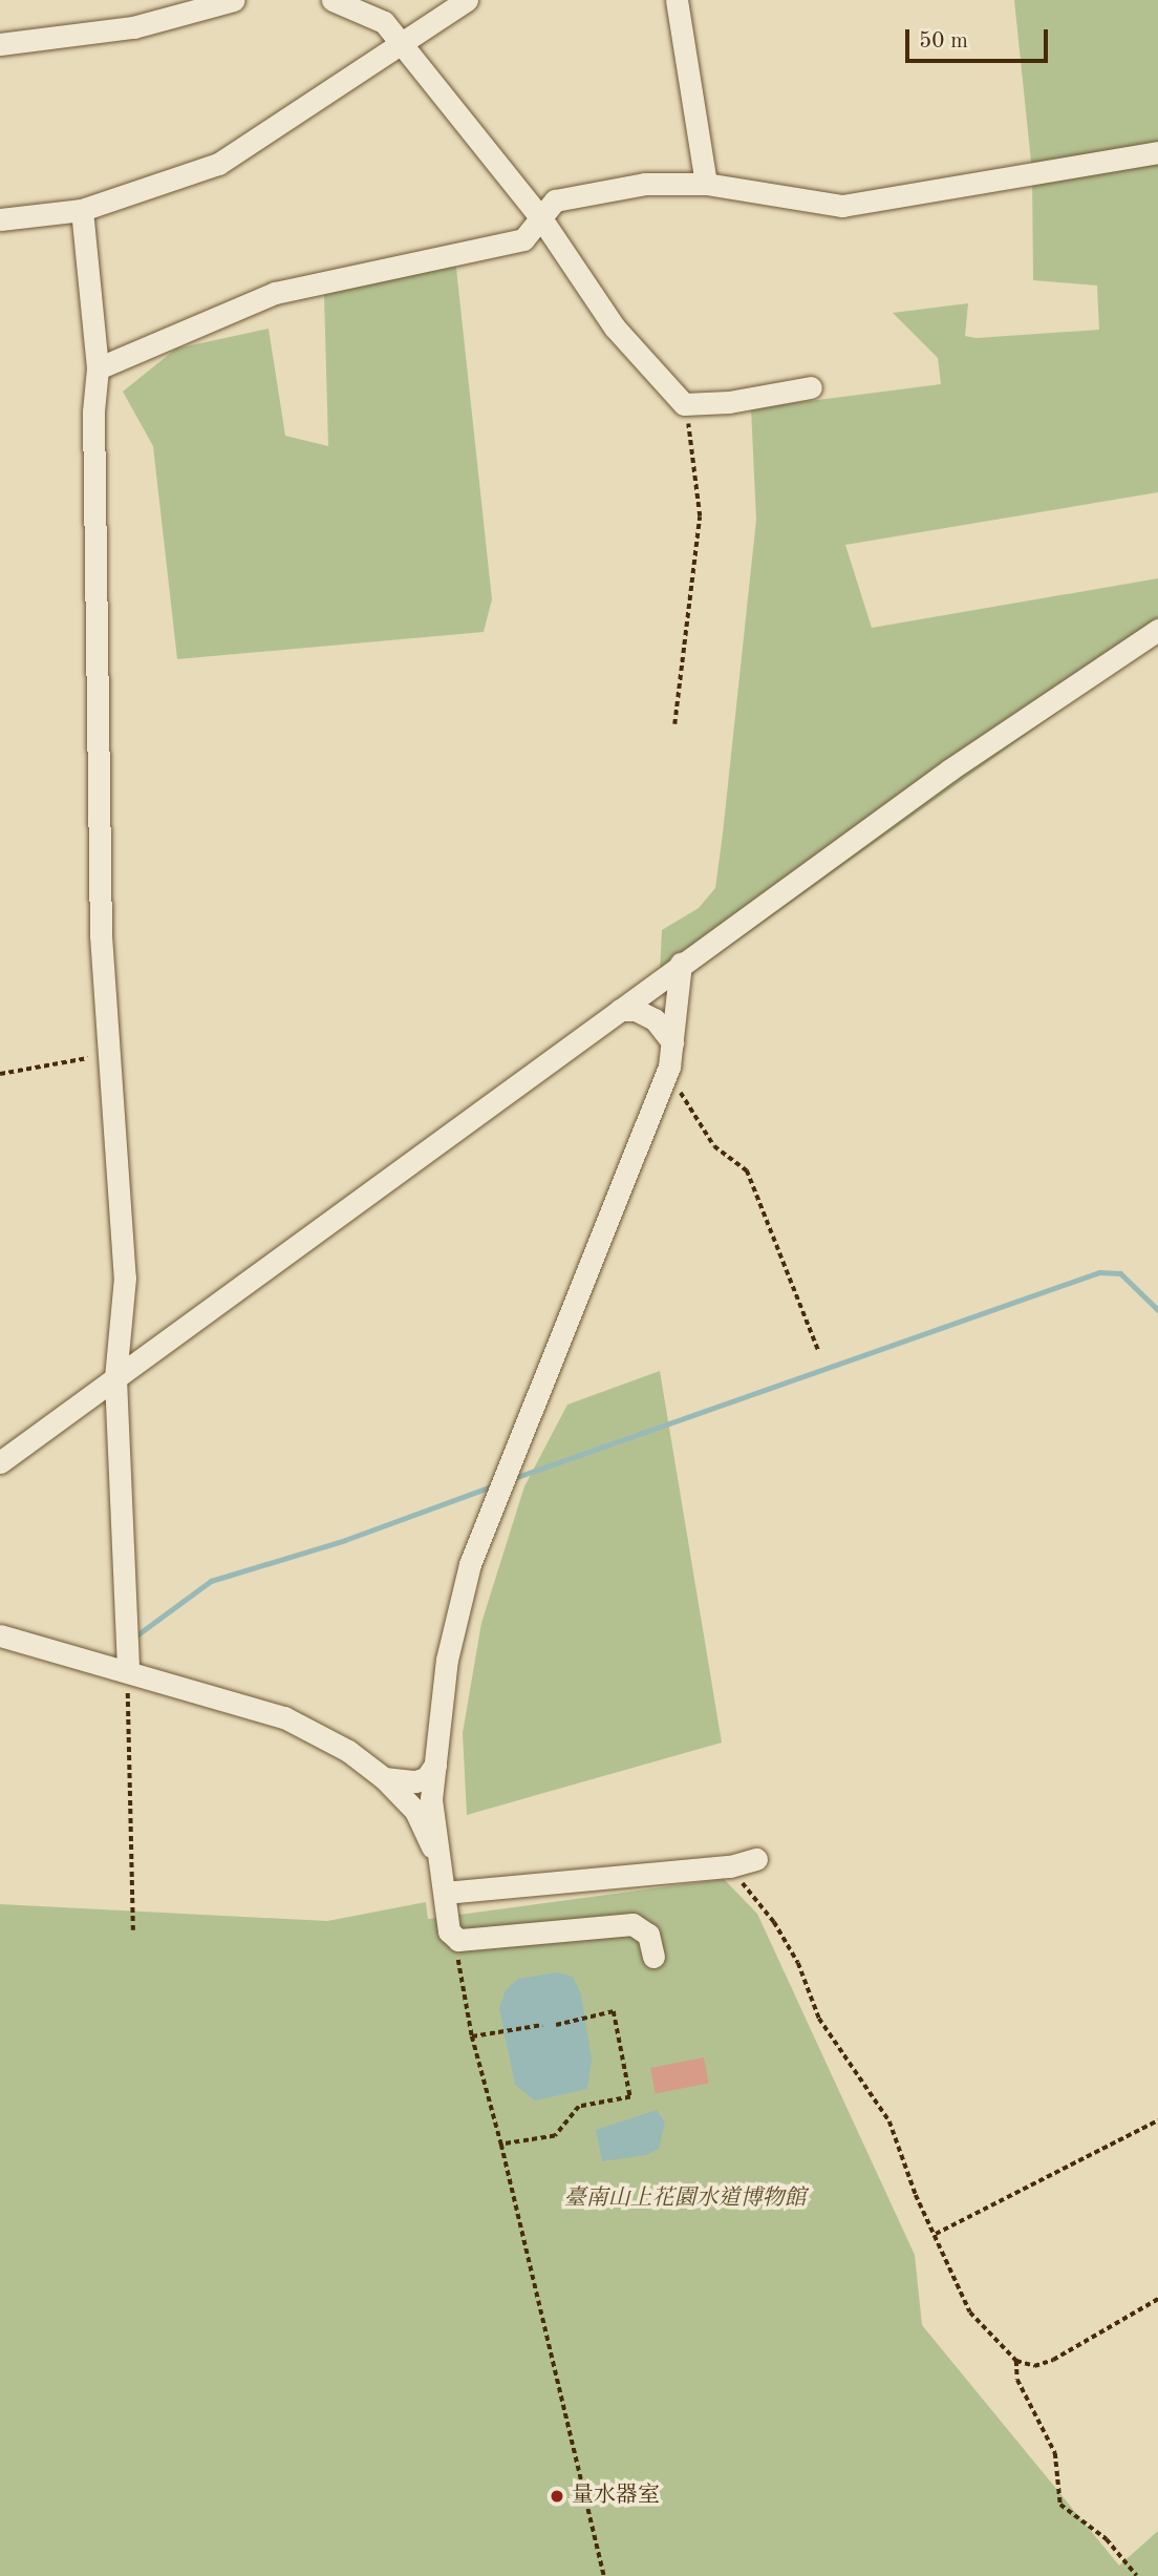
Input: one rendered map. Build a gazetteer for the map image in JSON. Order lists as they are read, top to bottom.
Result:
{
  "parks": ["臺南山上花園水道博物館"],
  "places": ["量水器室"],
  "scale_bar": "50 m"
}
